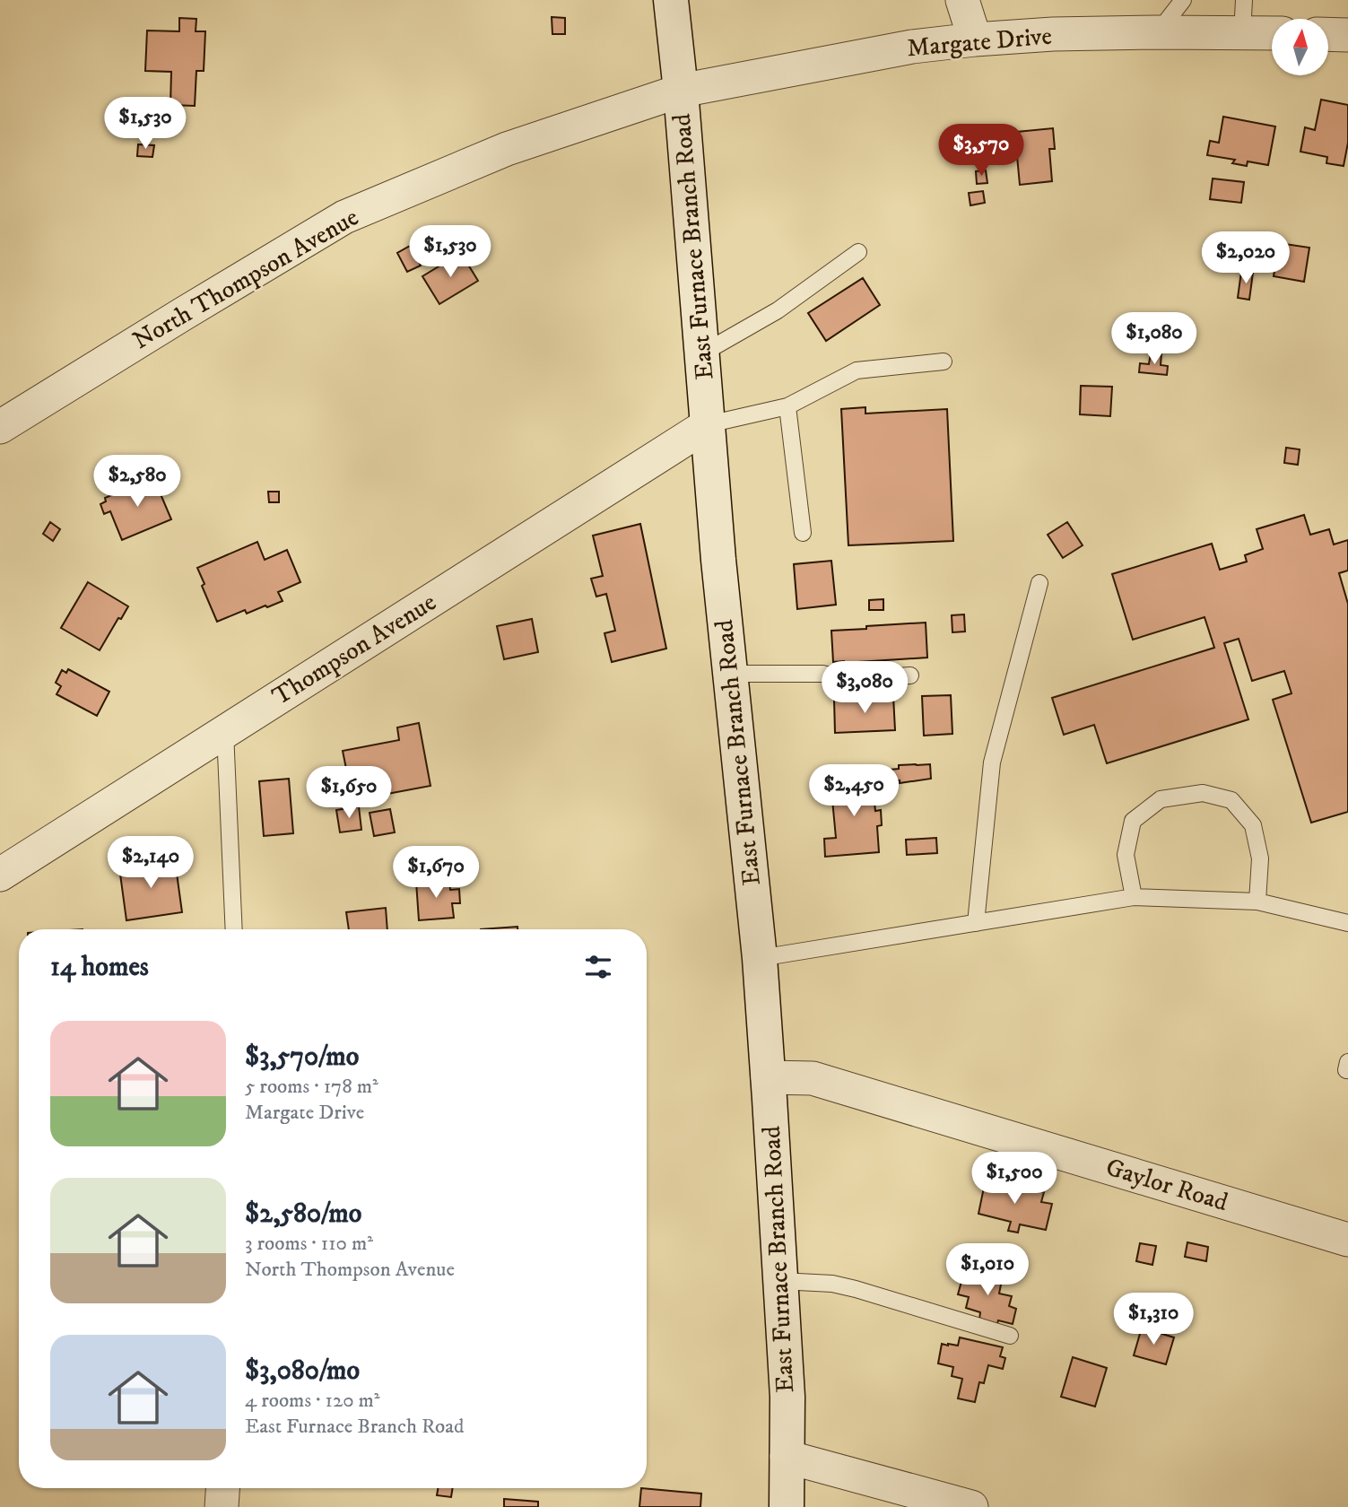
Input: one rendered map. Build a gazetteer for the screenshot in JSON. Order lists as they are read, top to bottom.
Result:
{
  "streets": {
    "main road": ["East Furnace Branch Road"],
    "street": [
      "Margate Drive",
      "North Thompson Avenue",
      "Thompson Avenue",
      "Gaylor Road"
    ]
  },
  "crossings": [
    ["Margate Drive", "East Furnace Branch Road"],
    ["Margate Drive", "North Thompson Avenue"],
    ["East Furnace Branch Road", "North Thompson Avenue"],
    ["East Furnace Branch Road", "Thompson Avenue"],
    ["East Furnace Branch Road", "Gaylor Road"]
  ],
  "north": "top",
  "page": {
    "price": [
      "$1,530",
      "$3,570",
      "$1,530",
      "$2,020",
      "$1,080",
      "$2,580",
      "$3,080",
      "$2,450",
      "$1,650",
      "$2,140",
      "$1,670",
      "$1,500",
      "$1,010",
      "$1,310"
    ],
    "heading": "14 homes",
    "list": [
      {
        "name": "$3,570/mo",
        "note": "5 rooms · 178 m² · Margate Drive"
      },
      {
        "name": "$2,580/mo",
        "note": "3 rooms · 110 m² · North Thompson Avenue"
      },
      {
        "name": "$3,080/mo",
        "note": "4 rooms · 120 m² · East Furnace Branch Road"
      }
    ]
  }
}
